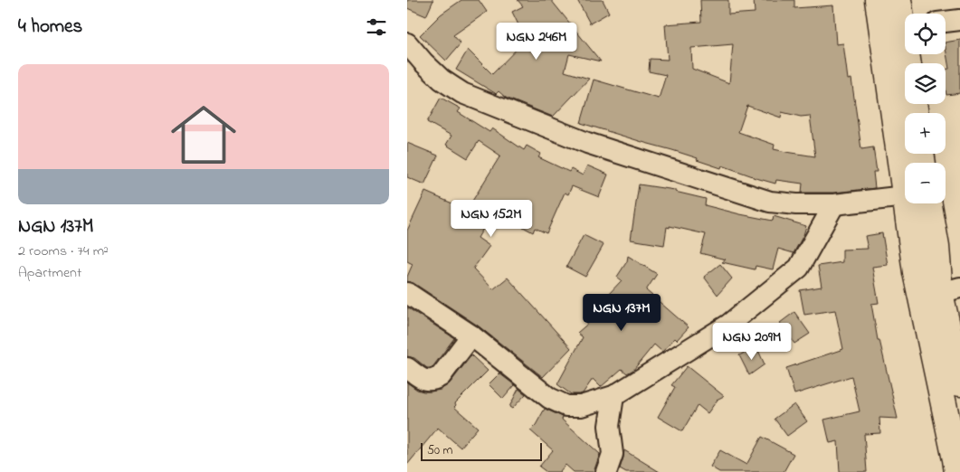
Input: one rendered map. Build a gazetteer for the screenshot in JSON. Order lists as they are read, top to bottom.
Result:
{
  "scale_bar": "50 m",
  "page": {
    "heading": "4 homes",
    "map_buttons": ["+", "−"],
    "price": [
      "NGN 246M",
      "NGN 152M",
      "NGN 137M",
      "NGN 209M"
    ],
    "list": [
      {
        "name": "NGN 137M",
        "note": "2 rooms · 74 m² · Apartment"
      }
    ],
    "scale": "50 m"
  }
}
